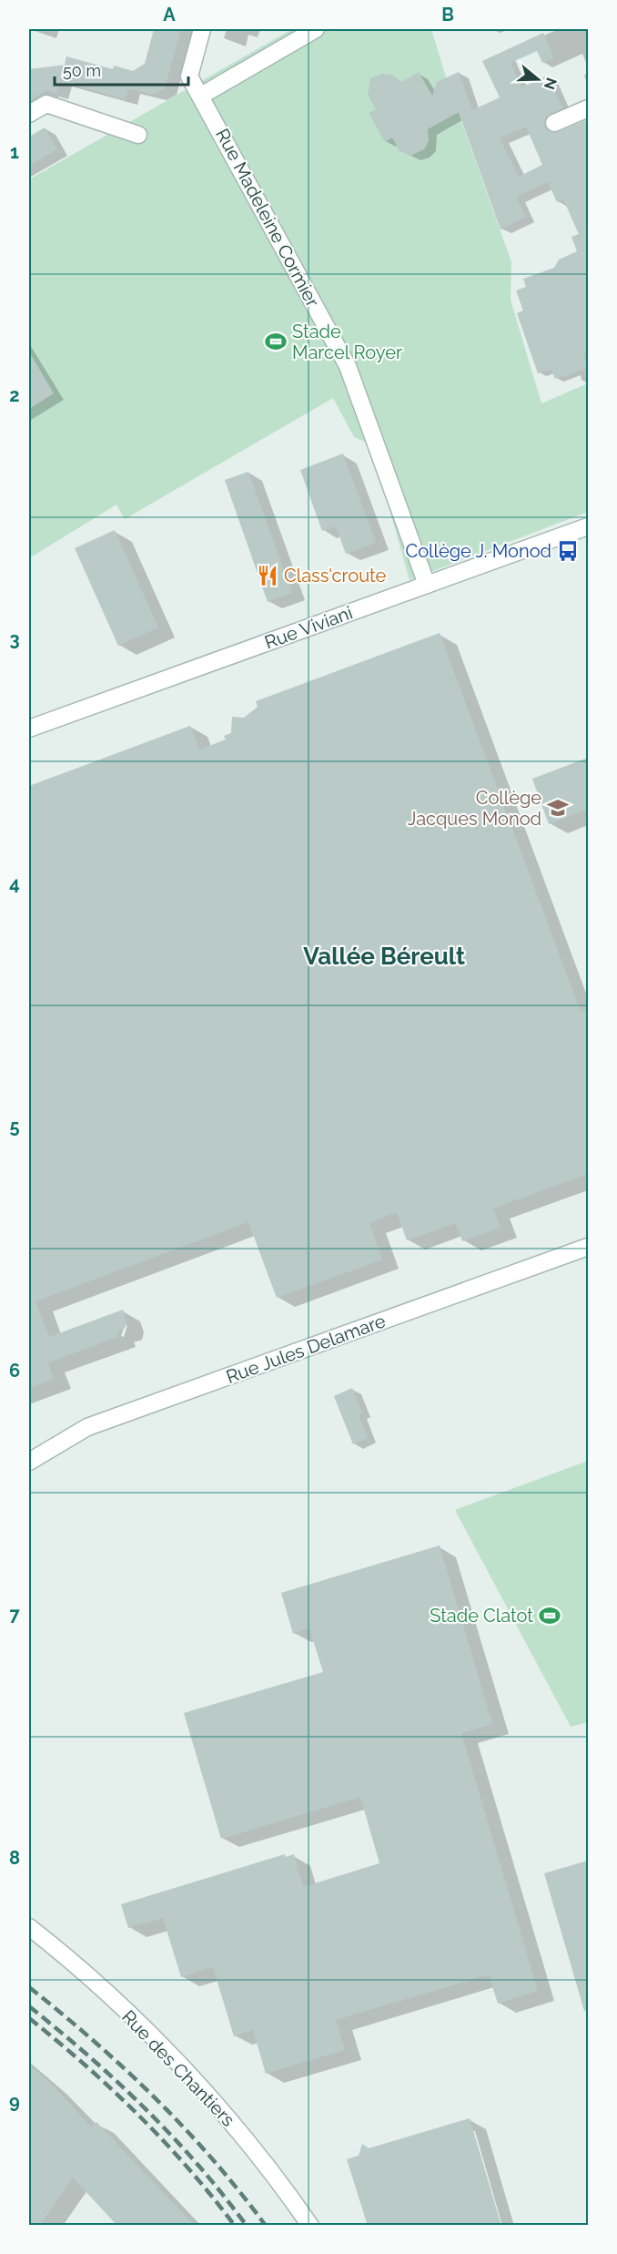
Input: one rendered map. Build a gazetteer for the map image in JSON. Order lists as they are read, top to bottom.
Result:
{
  "streets": {
    "street": [
      "Rue Madeleine Cormier",
      "Rue Viviani",
      "Rue Jules Delamare",
      "Rue des Chantiers"
    ]
  },
  "crossings": [
    ["Rue Madeleine Cormier", "Rue Viviani"]
  ],
  "districts": ["Vallée Béreult"],
  "places": {
    "sports": ["Stade Marcel Royer", "Stade Clatot"],
    "bus stop": ["Collège J. Monod"],
    "restaurant": ["Class'croute"],
    "school or university": ["Collège Jacques Monod"]
  },
  "scale_bar": "50 m",
  "north": "right",
  "grid": {
    "columns": ["A", "B"],
    "rows": [
      "1",
      "2",
      "3",
      "4",
      "5",
      "6",
      "7",
      "8",
      "9"
    ]
  }
}
